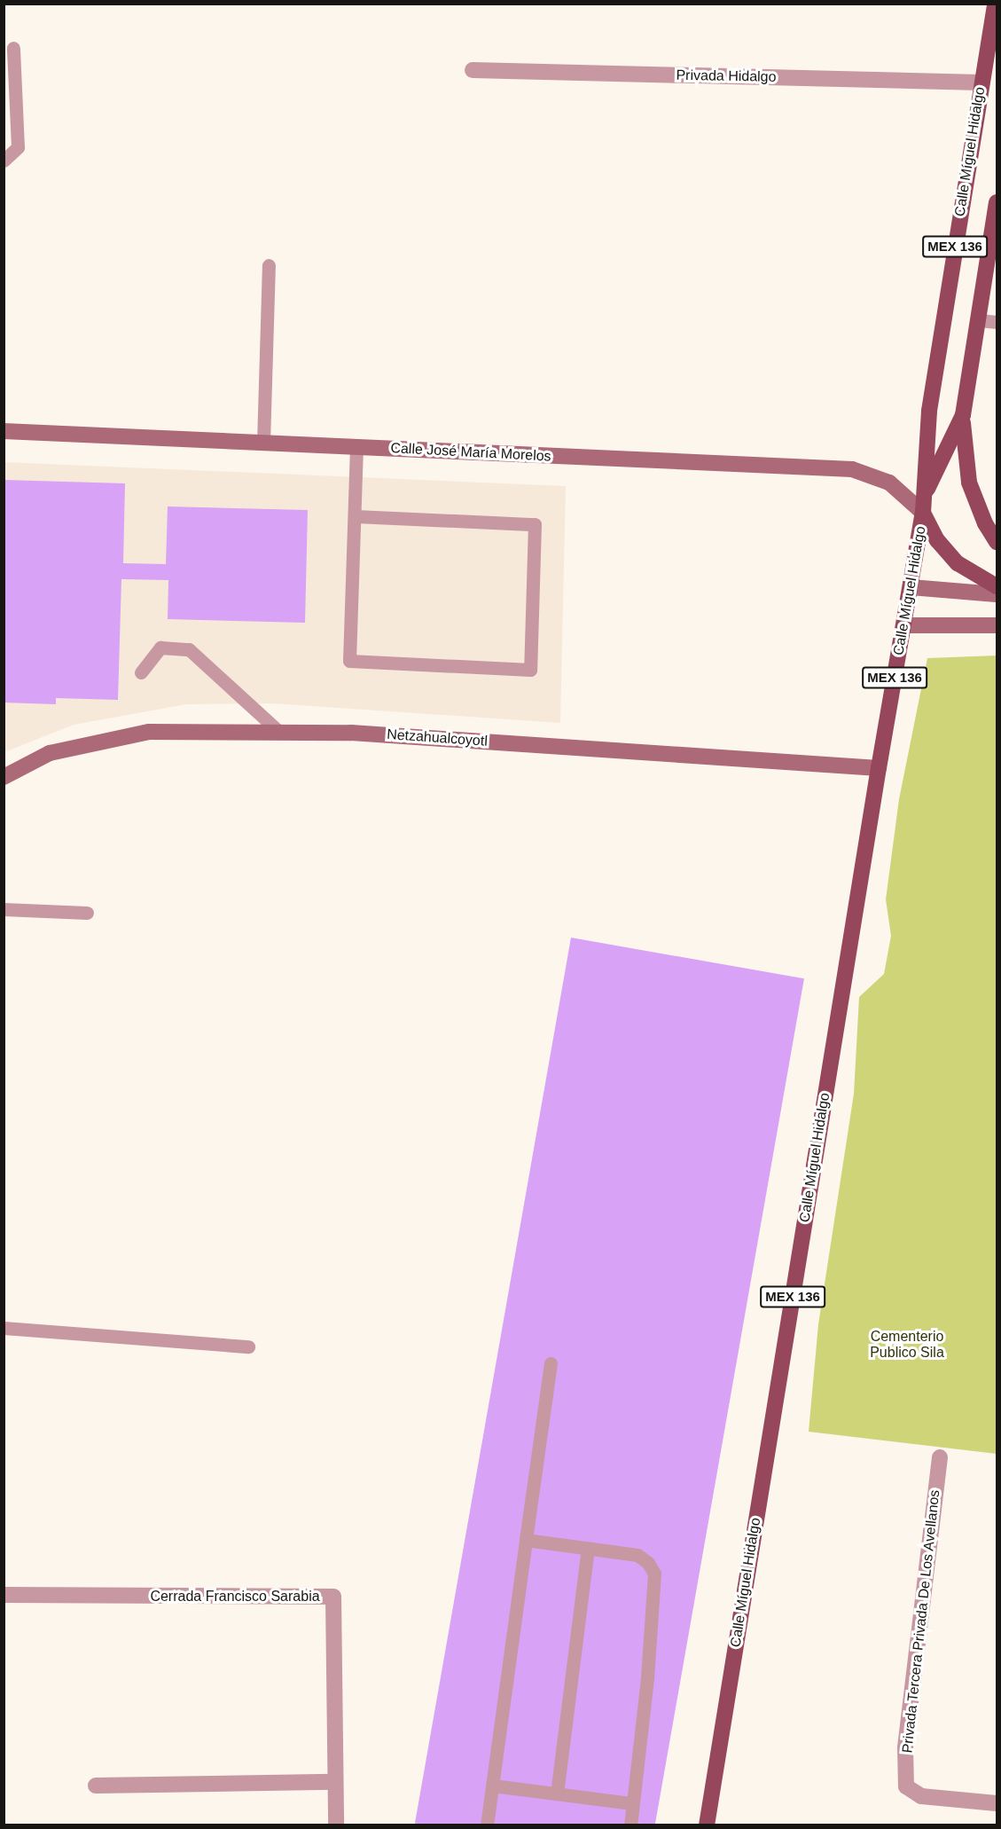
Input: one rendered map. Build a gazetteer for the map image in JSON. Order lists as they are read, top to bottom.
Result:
{
  "streets": {
    "main road": ["Calle Míguel Hidalgo", "MEX 136"],
    "street": [
      "Privada Hidalgo",
      "Calle José María Morelos",
      "Netzahualcoyotl",
      "Cerrada Francisco Sarabia",
      "Privada Tercera Privada De Los Avellanos"
    ]
  },
  "crossings": [
    ["Privada Hidalgo", "Calle Míguel Hidalgo"],
    ["Calle Míguel Hidalgo", "Calle José María Morelos"],
    ["Calle Míguel Hidalgo", "Netzahualcoyotl"]
  ],
  "parks": ["Cementerio Publico Sila"]
}
